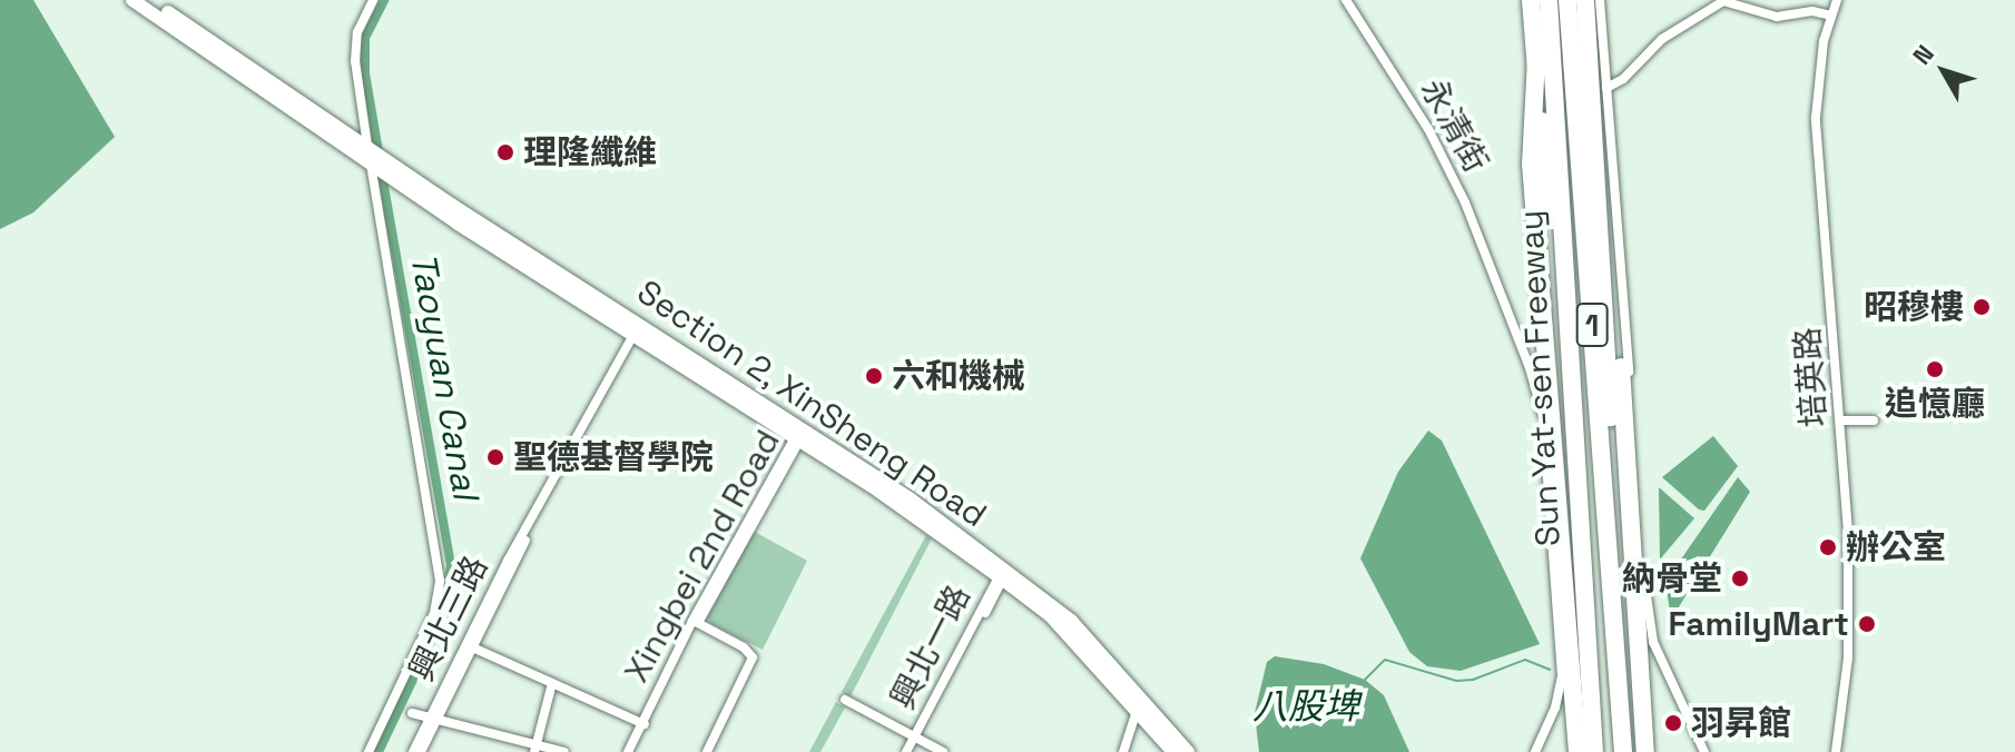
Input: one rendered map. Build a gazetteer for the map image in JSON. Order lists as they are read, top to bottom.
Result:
{
  "streets": {
    "highway": ["1", "Sun Yat-sen Freeway"],
    "main road": ["Section 2, XinSheng Road"],
    "street": [
      "永清街",
      "培英路",
      "Xingbei 2nd Road",
      "興北三路",
      "興北一路"
    ]
  },
  "crossings": [
    ["1", "Sun Yat-sen Freeway"],
    ["Section 2, XinSheng Road", "Xingbei 2nd Road"],
    ["Section 2, XinSheng Road", "興北三路"],
    ["Section 2, XinSheng Road", "興北一路"]
  ],
  "water": ["Taoyuan Canal", "八股埤"],
  "places": [
    "理隆纖維",
    "昭穆樓",
    "追憶廳",
    "六和機械",
    "聖德基督學院",
    "辦公室",
    "納骨堂",
    "FamilyMart",
    "羽昇館"
  ],
  "north": "top left"
}
